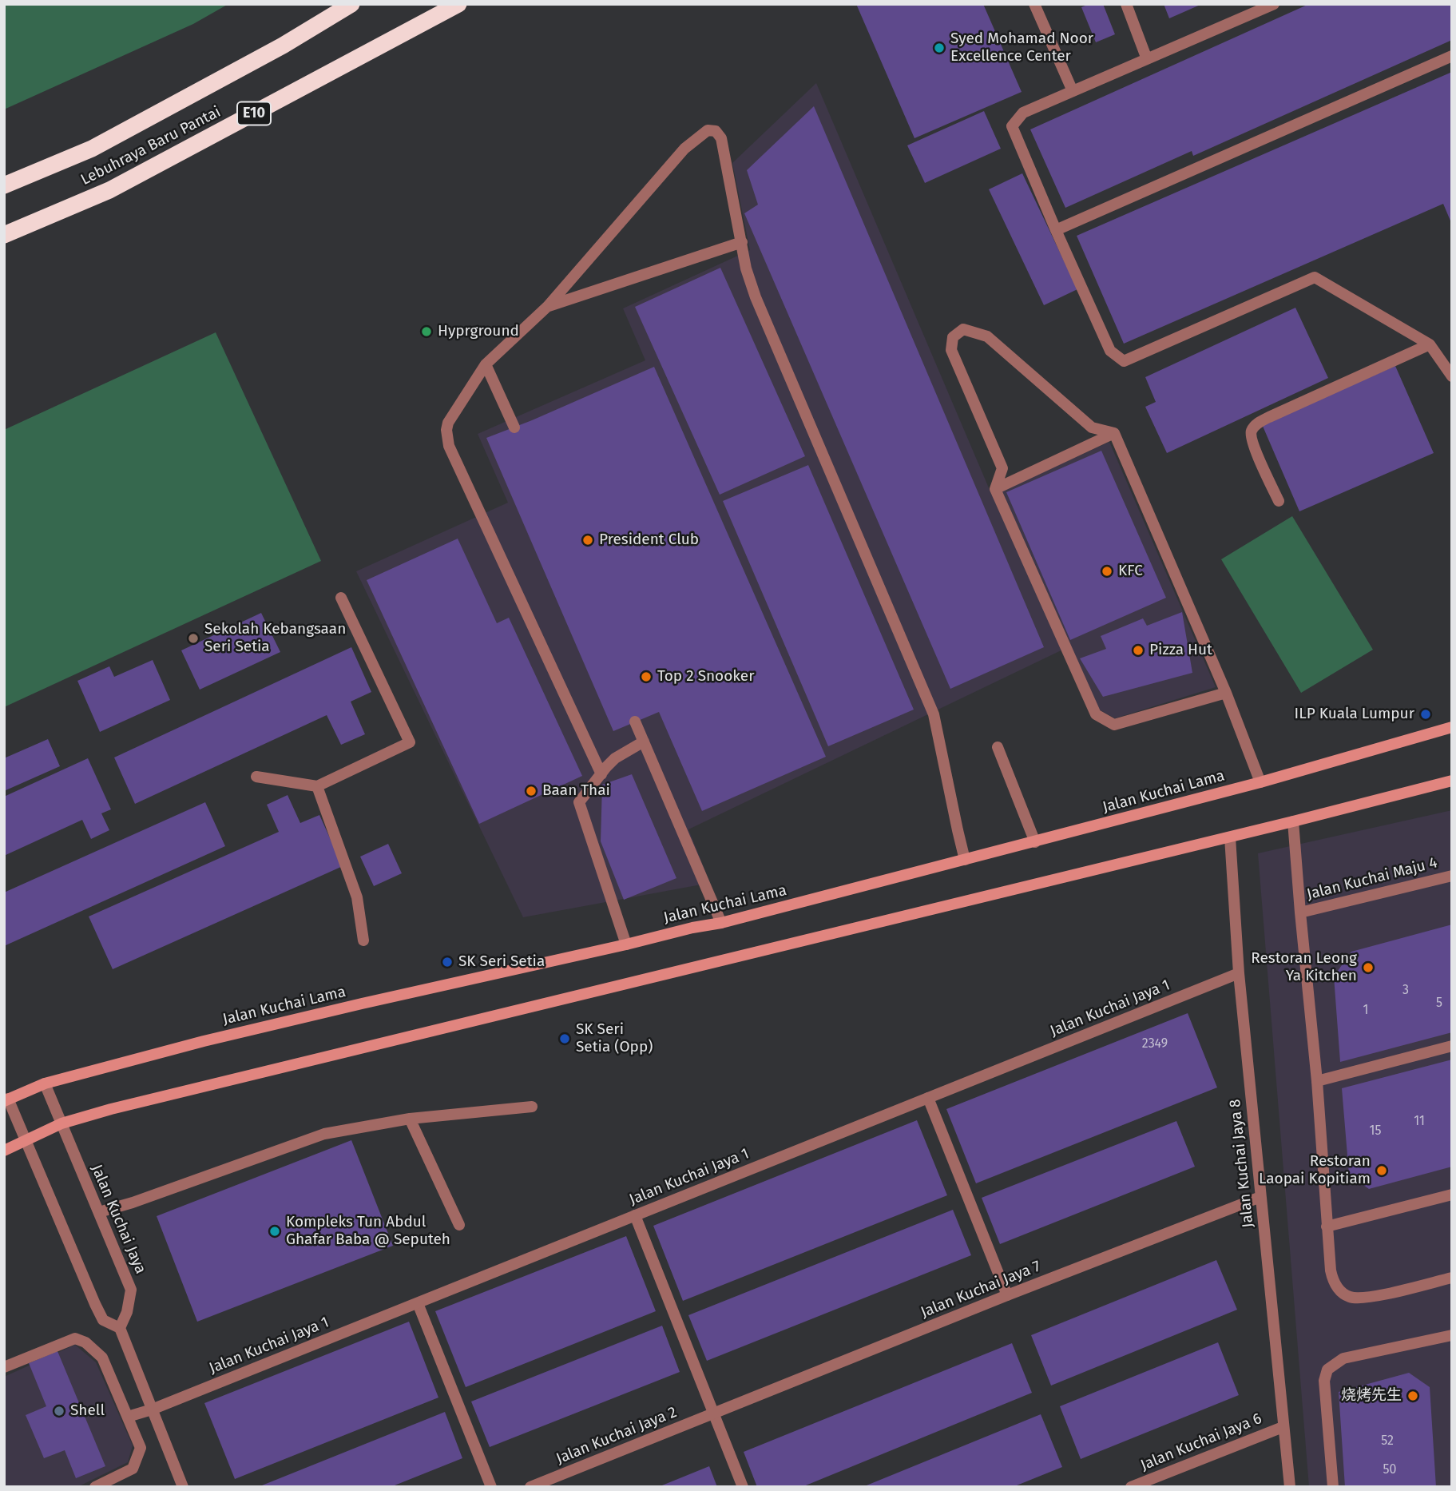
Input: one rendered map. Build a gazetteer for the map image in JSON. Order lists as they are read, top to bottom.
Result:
{
  "streets": {
    "highway": ["E10", "Lebuhraya Baru Pantai"],
    "main road": ["Jalan Kuchai Lama"],
    "street": [
      "Jalan Kuchai Maju 4",
      "Jalan Kuchai Jaya 1",
      "Jalan Kuchai Jaya 8",
      "Jalan Kuchai Jaya",
      "Jalan Kuchai Jaya 7",
      "Jalan Kuchai Jaya 2",
      "Jalan Kuchai Jaya 6"
    ]
  },
  "crossings": [
    ["Jalan Kuchai Lama", "Jalan Kuchai Jaya"],
    ["Jalan Kuchai Jaya 1", "Jalan Kuchai Jaya 8"],
    ["Jalan Kuchai Jaya 8", "Jalan Kuchai Jaya 7"],
    ["Jalan Kuchai Jaya 8", "Jalan Kuchai Jaya 6"],
    ["Jalan Kuchai Jaya 7", "Jalan Kuchai Jaya 2"]
  ],
  "places": [
    "Syed Mohamad Noor Excellence Center",
    "Hyprground",
    "President Club",
    "KFC",
    "Sekolah Kebangsaan Seri Setia",
    "Pizza Hut",
    "Top 2 Snooker",
    "ILP Kuala Lumpur",
    "Baan Thai",
    "SK Seri Setia",
    "Restoran Leong Ya Kitchen",
    "SK Seri Setia (Opp)",
    "Restoran Laopai Kopitiam",
    "Kompleks Tun Abdul Ghafar Baba @ Seputeh",
    "烧烤先生",
    "Shell"
  ],
  "house_numbers": [
    "3",
    "5",
    "1",
    "2349",
    "11",
    "15",
    "52",
    "50"
  ]
}
